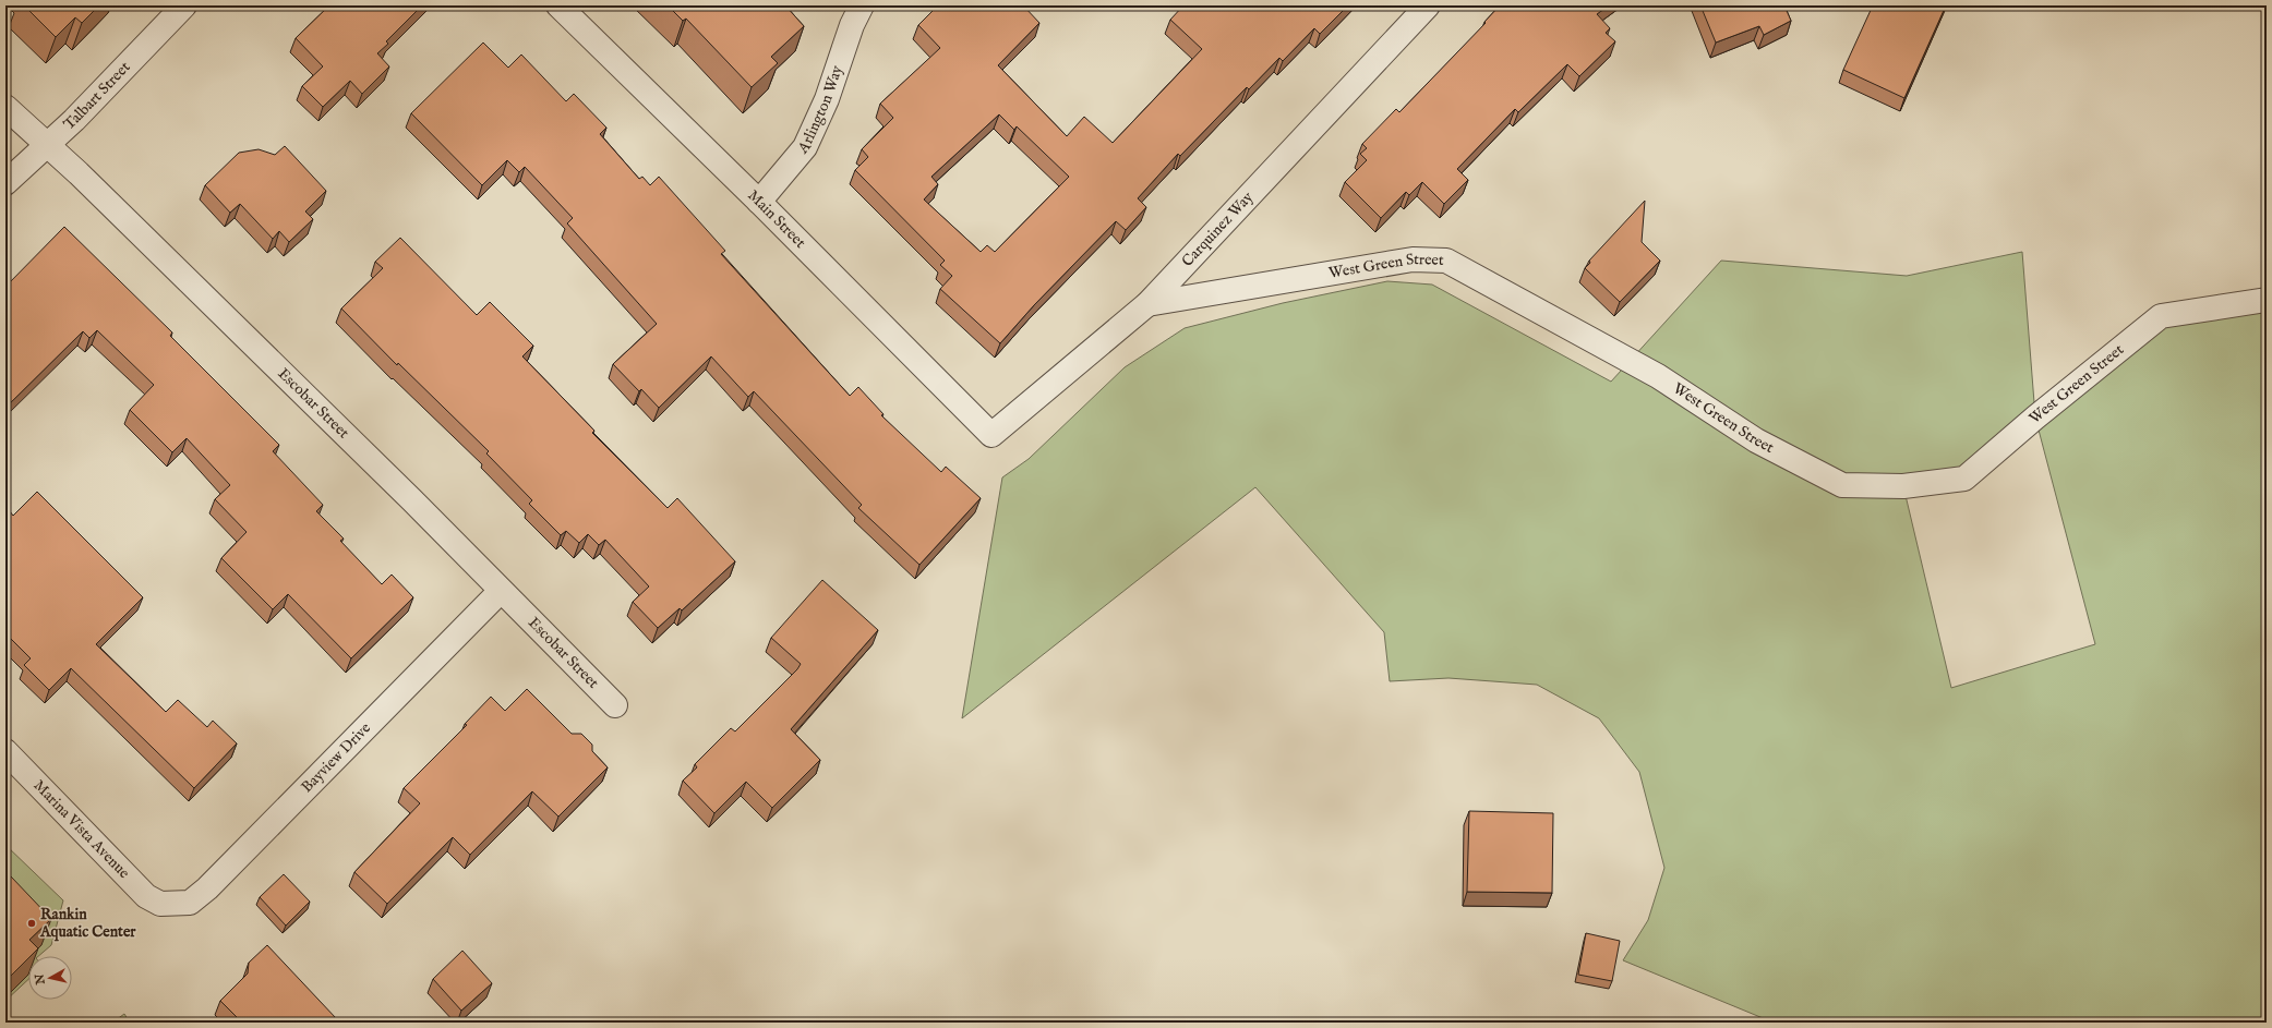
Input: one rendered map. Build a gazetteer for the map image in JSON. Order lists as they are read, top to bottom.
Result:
{
  "streets": {
    "street": [
      "Talbart Street",
      "Arlington Way",
      "Main Street",
      "Carquinez Way",
      "West Green Street",
      "Escobar Street",
      "Bayview Drive",
      "Marina Vista Avenue"
    ]
  },
  "crossings": [
    ["Talbart Street", "Escobar Street"],
    ["Arlington Way", "Main Street"],
    ["Main Street", "Carquinez Way"],
    ["Carquinez Way", "West Green Street"],
    ["Escobar Street", "Bayview Drive"],
    ["Bayview Drive", "Marina Vista Avenue"]
  ],
  "places": ["Rankin Aquatic Center"],
  "north": "left"
}
